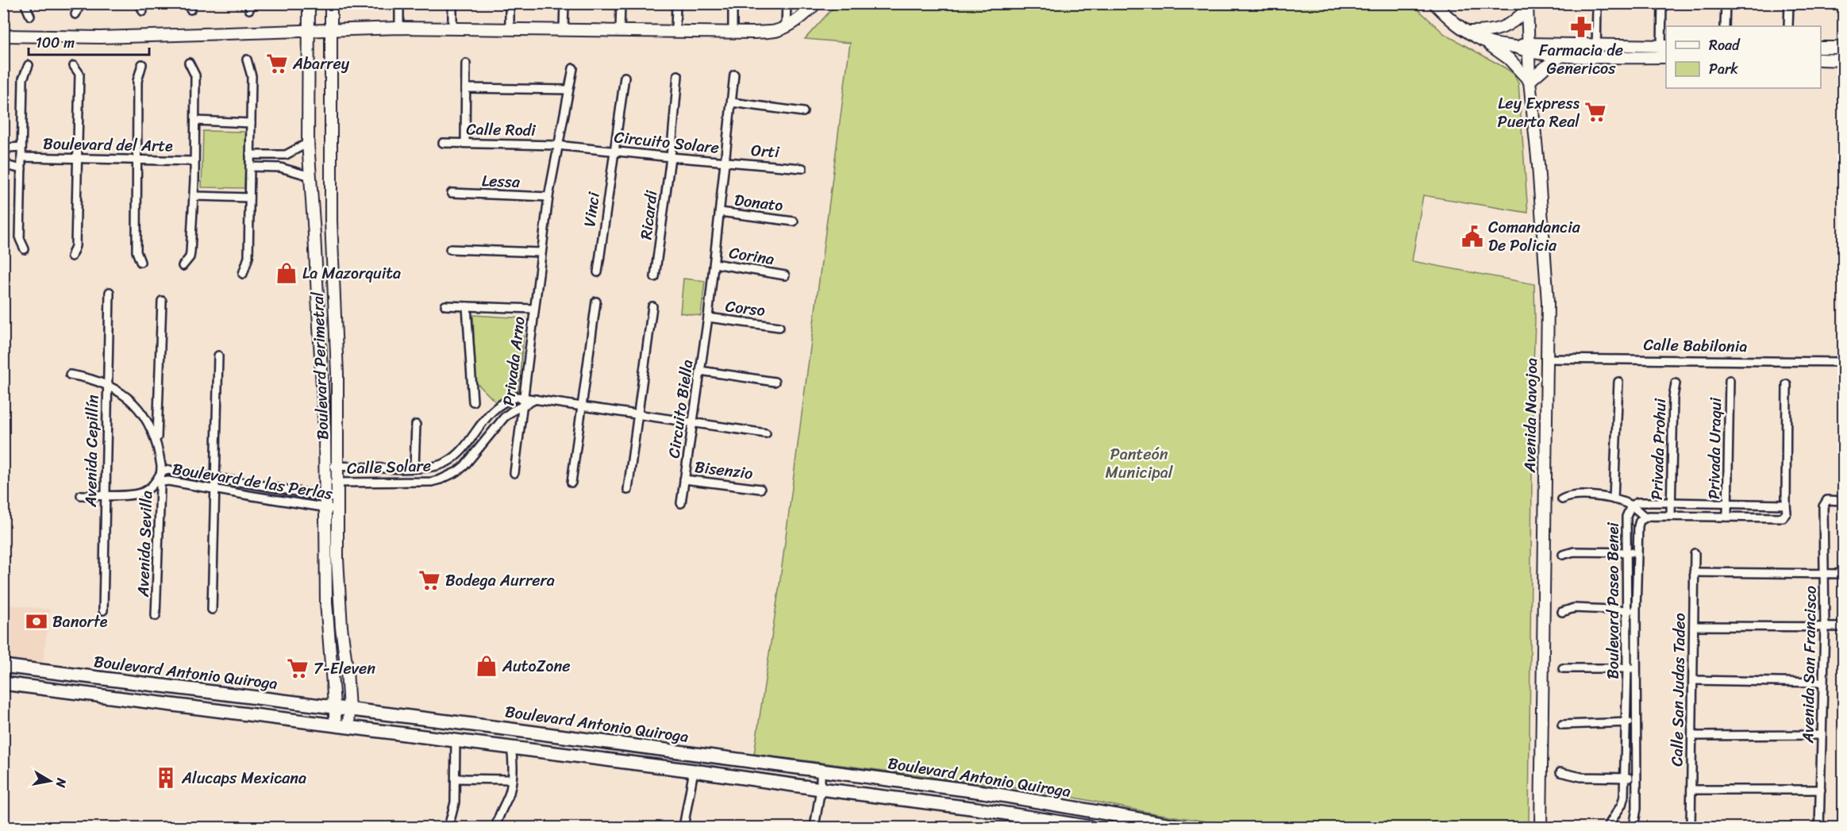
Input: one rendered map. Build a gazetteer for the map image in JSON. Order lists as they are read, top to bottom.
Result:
{
  "streets": {
    "main road": ["Boulevard Antonio Quiroga"],
    "street": [
      "Calle Rodi",
      "Circuito Solare",
      "Boulevard del Arte",
      "Orti",
      "Lessa",
      "Donato",
      "Vinci",
      "Ricardi",
      "Corina",
      "Corso",
      "Calle Babilonia",
      "Privada Arno",
      "Boulevard Perimetral",
      "Circuito Biella",
      "Avenida Navojoa",
      "Privada Uraqui",
      "Privada Prohui",
      "Avenida Cepillín",
      "Calle Solare",
      "Bisenzio",
      "Boulevard de las Perlas",
      "Avenida Sevilla",
      "Boulevard Paseo Benei",
      "Avenida San Francisco",
      "Calle San Judas Tadeo"
    ]
  },
  "crossings": [
    ["Calle Rodi", "Circuito Solare"],
    ["Circuito Solare", "Orti"],
    ["Circuito Solare", "Donato"],
    ["Circuito Solare", "Vinci"],
    ["Circuito Solare", "Ricardi"],
    ["Circuito Solare", "Corina"],
    ["Circuito Solare", "Corso"],
    ["Circuito Solare", "Circuito Biella"],
    ["Corso", "Circuito Biella"],
    ["Calle Babilonia", "Avenida Navojoa"],
    ["Privada Arno", "Calle Solare"],
    ["Boulevard Perimetral", "Calle Solare"],
    ["Boulevard Perimetral", "Boulevard de las Perlas"],
    ["Boulevard Perimetral", "Boulevard Antonio Quiroga"],
    ["Circuito Biella", "Bisenzio"],
    ["Privada Uraqui", "Boulevard Paseo Benei"],
    ["Privada Prohui", "Boulevard Paseo Benei"],
    ["Boulevard de las Perlas", "Avenida Sevilla"]
  ],
  "parks": ["Panteón Municipal"],
  "places": {
    "pharmacy": ["Farmacia de Genericos"],
    "supermarket": [
      "Abarrey",
      "Ley Express Puerta Real",
      "Bodega Aurrera",
      "7-Eleven"
    ],
    "public building": ["Comandancia De Policia"],
    "shop": ["La Mazorquita", "AutoZone"],
    "bank": ["Banorte"],
    "building": ["Alucaps Mexicana"]
  },
  "legend": ["Road", "Park"],
  "scale_bar": "100 m",
  "north": "right"
}
